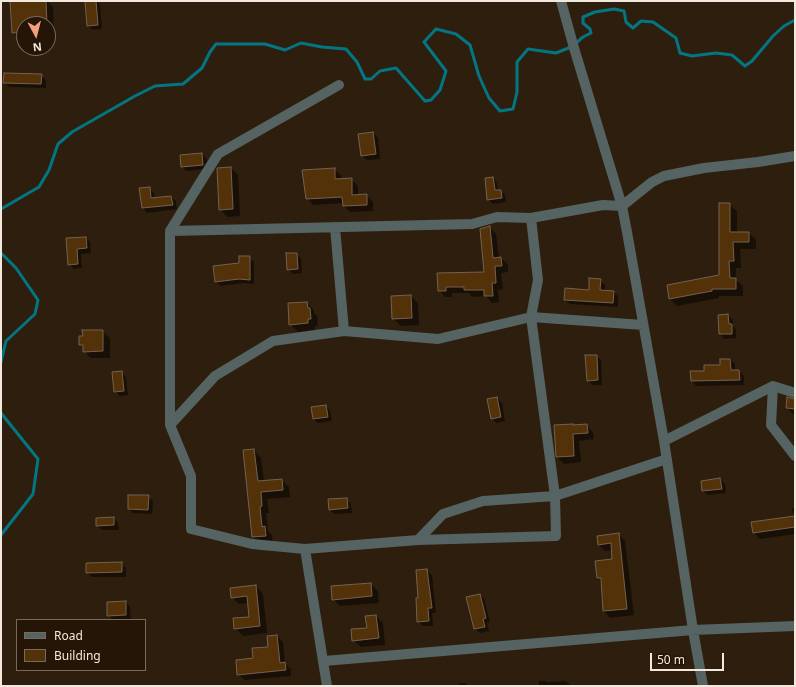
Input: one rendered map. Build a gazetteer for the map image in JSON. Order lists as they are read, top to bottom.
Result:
{
  "legend": ["Road", "Building"],
  "scale_bar": "50 m",
  "north": "bottom"
}
